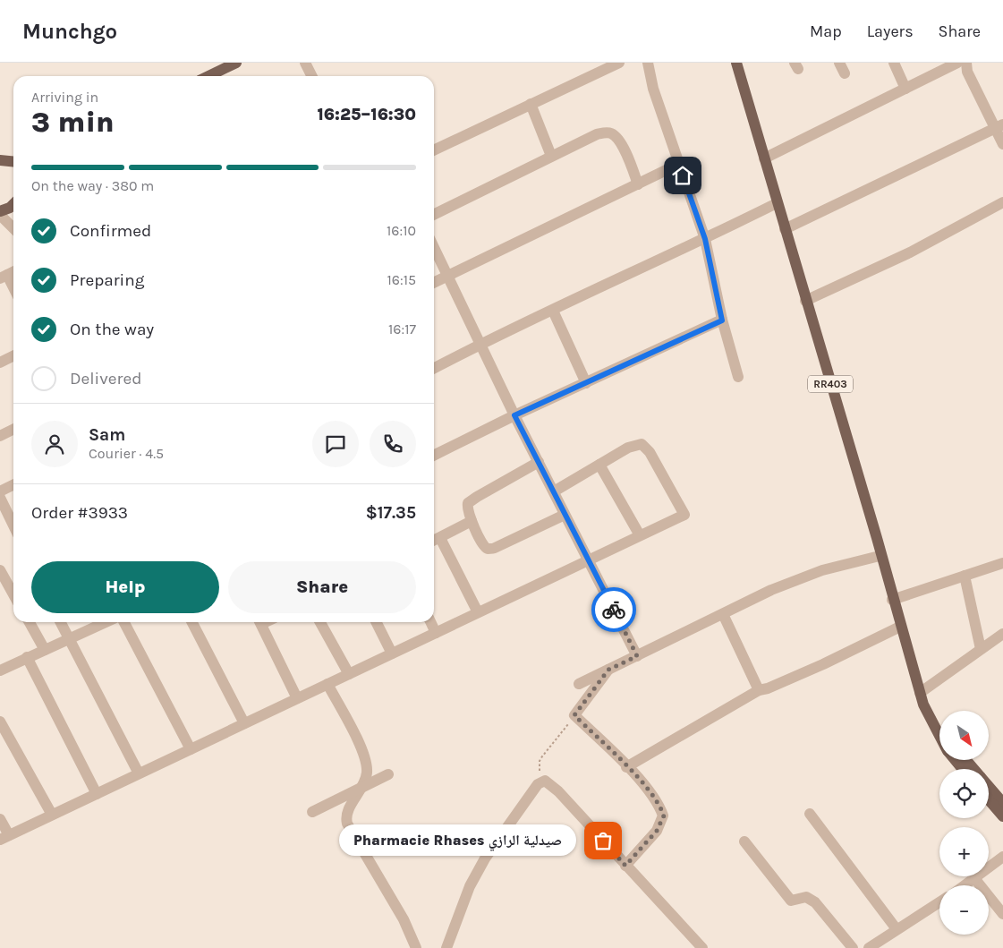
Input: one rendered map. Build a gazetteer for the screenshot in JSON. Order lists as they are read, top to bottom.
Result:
{
  "streets": {
    "main road": ["RR403"]
  },
  "places": ["Pharmacie Rhases صيدلية الرازي"],
  "north": "bottom right",
  "page": {
    "header": "Munchgo",
    "nav": ["Map", "Layers", "Share"],
    "heading": ["3 min", "Arriving in", "16:25–16:30"],
    "panel": [
      "Sam",
      "Courier · 4.5",
      "Order #3933",
      "$17.35"
    ],
    "bar": "On the way · 380 m",
    "list": [
      ["Confirmed", "16:10"],
      ["Preparing", "16:15"],
      ["On the way", "16:17"],
      "Delivered"
    ],
    "buttons": ["Help", "Share"],
    "map_buttons": ["+", "−"],
    "bubble": "Pharmacie Rhases صيدلية الرازي"
  }
}
